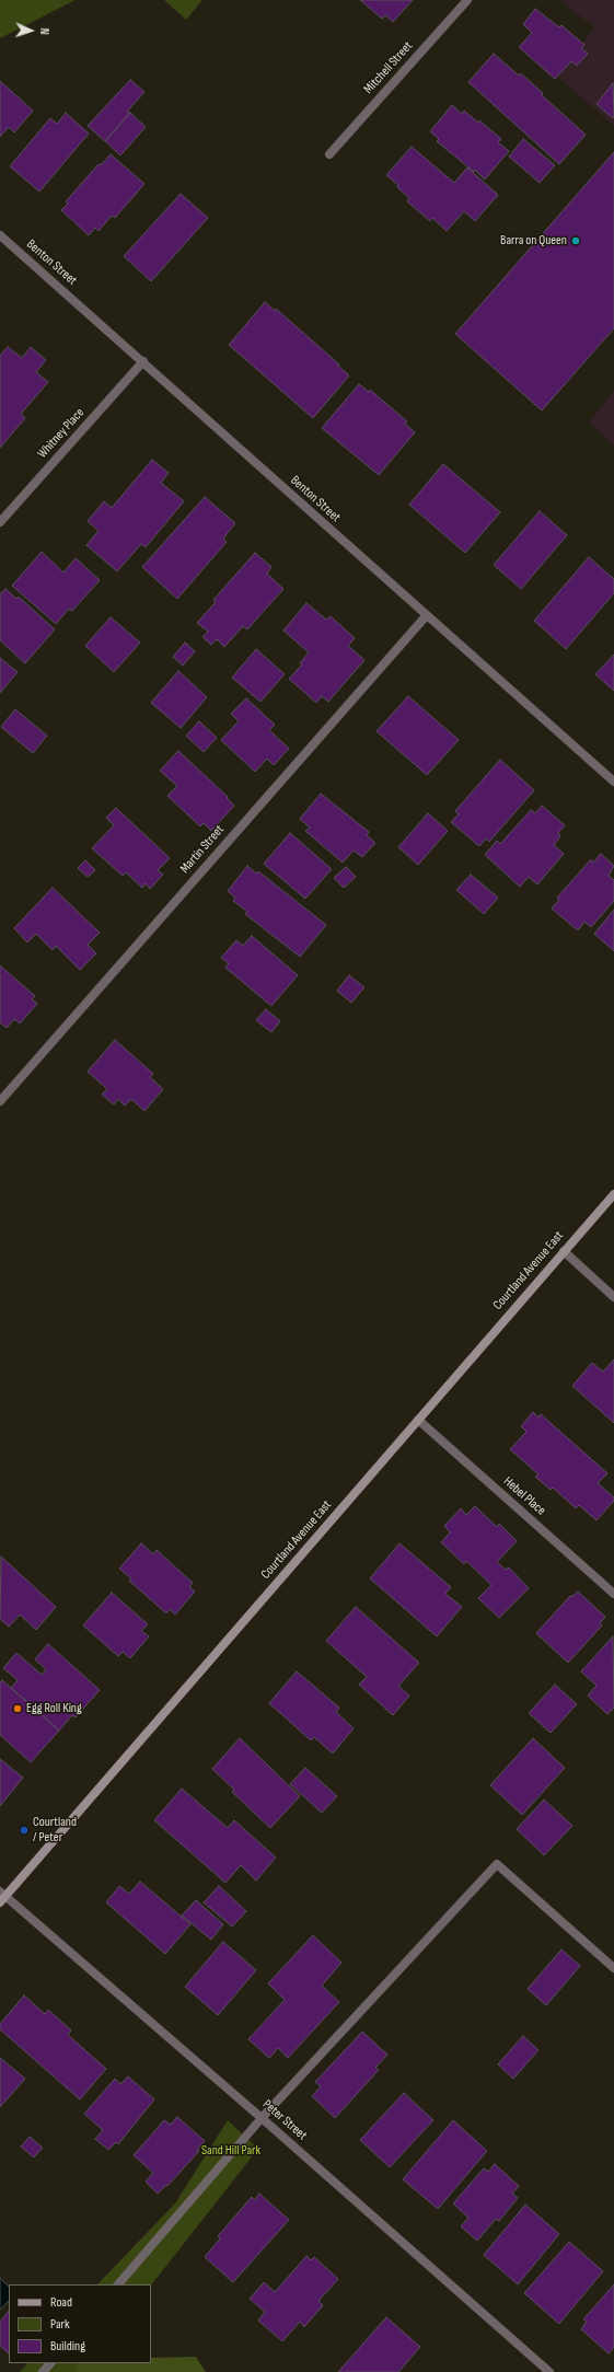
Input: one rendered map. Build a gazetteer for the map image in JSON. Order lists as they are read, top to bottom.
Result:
{
  "streets": {
    "main road": ["Courtland Avenue East"],
    "street": [
      "Mitchell Street",
      "Benton Street",
      "Whitney Place",
      "Martin Street",
      "Hebel Place",
      "Peter Street"
    ]
  },
  "crossings": [
    ["Benton Street", "Whitney Place"],
    ["Benton Street", "Martin Street"],
    ["Courtland Avenue East", "Hebel Place"],
    ["Courtland Avenue East", "Peter Street"]
  ],
  "parks": ["Sand Hill Park"],
  "places": ["Barra on Queen", "Egg Roll King", "Courtland / Peter"],
  "legend": ["Road", "Park", "Building"],
  "north": "right"
}
